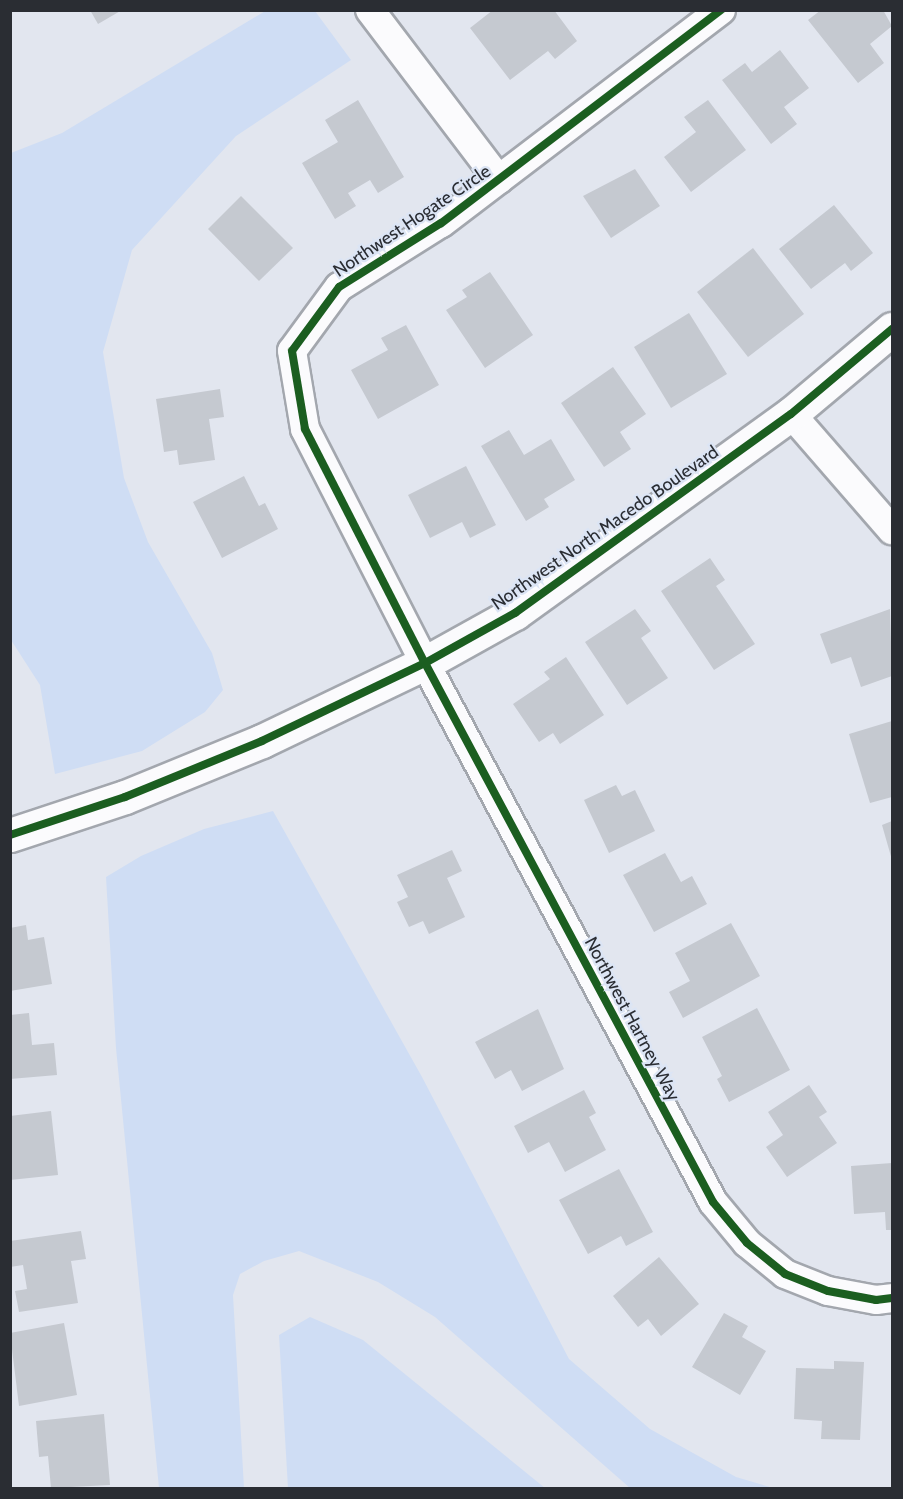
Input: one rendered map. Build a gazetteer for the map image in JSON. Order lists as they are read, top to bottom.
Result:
{
  "streets": {
    "street": ["Northwest Hogate Circle", "Northwest North Macedo Boulevard", "Northwest Hartney Way"]
  },
  "crossings": [
    ["Northwest Hogate Circle", "Northwest North Macedo Boulevard"],
    ["Northwest Hogate Circle", "Northwest Hartney Way"],
    ["Northwest North Macedo Boulevard", "Northwest Hartney Way"]
  ]
}
